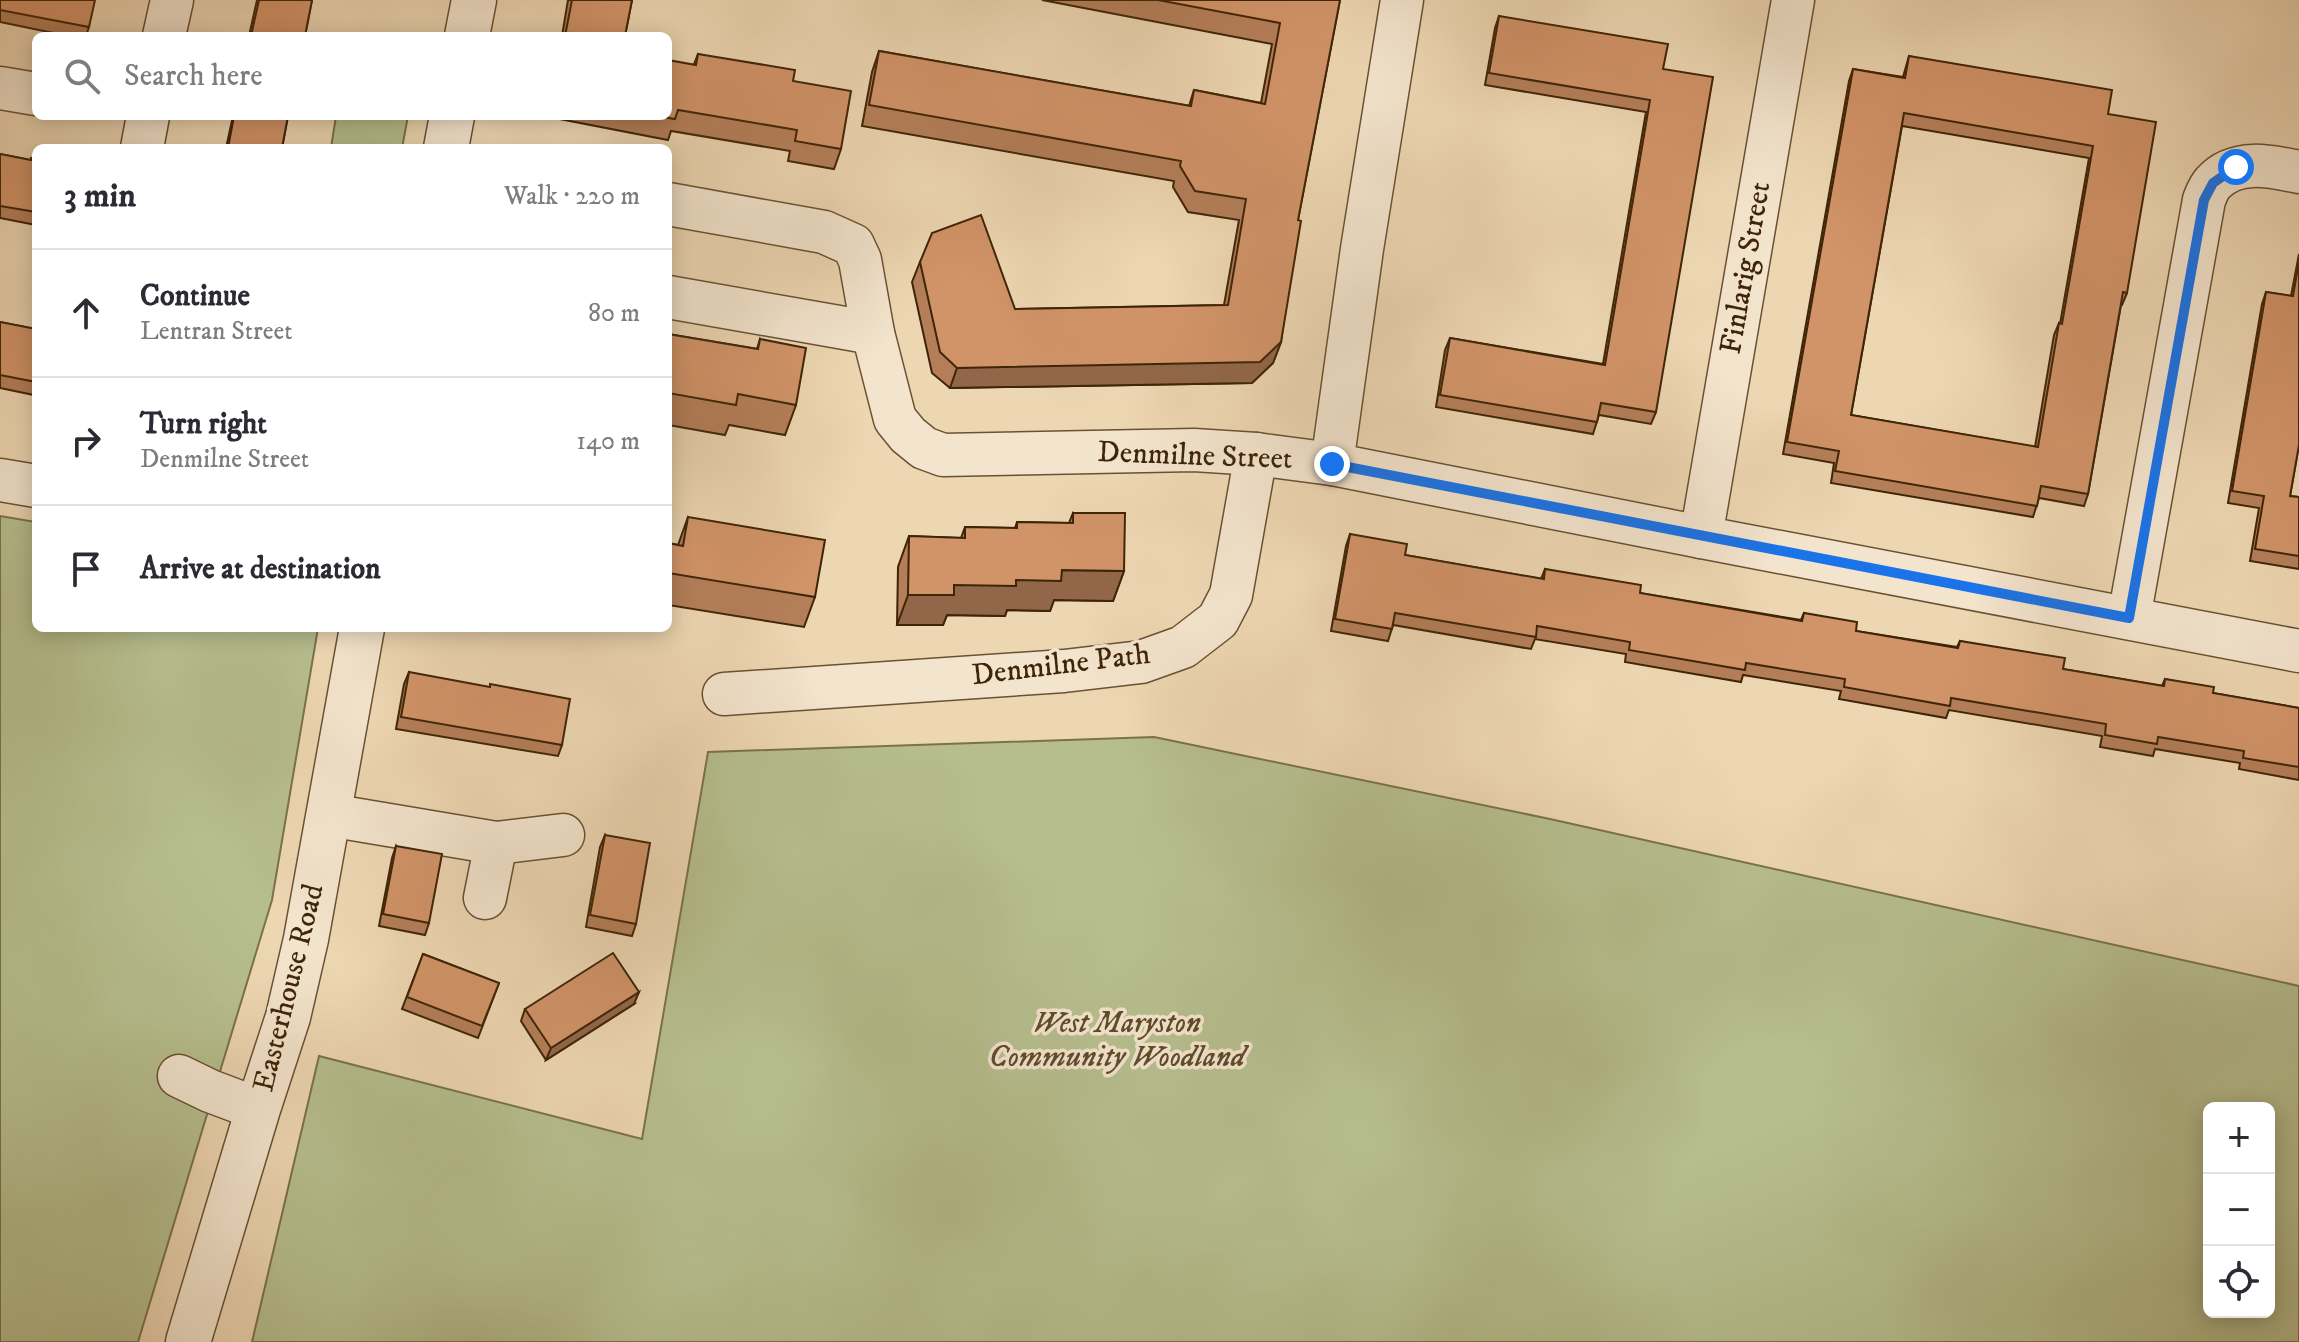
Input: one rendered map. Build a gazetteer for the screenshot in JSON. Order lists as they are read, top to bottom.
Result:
{
  "streets": {
    "street": [
      "Finlarig Street",
      "Denmilne Street",
      "Denmilne Path",
      "Easterhouse Road"
    ]
  },
  "crossings": [
    ["Finlarig Street", "Denmilne Street"],
    ["Denmilne Street", "Denmilne Path"]
  ],
  "parks": ["West Maryston Community Woodland"],
  "page": {
    "search": "Search here",
    "heading": ["3 min", "Walk · 220 m"],
    "list": [
      ["Continue", "Lentran Street", "80 m"],
      ["Turn right", "Denmilne Street", "140 m"],
      "Arrive at destination"
    ],
    "map_buttons": ["+", "−"]
  }
}
